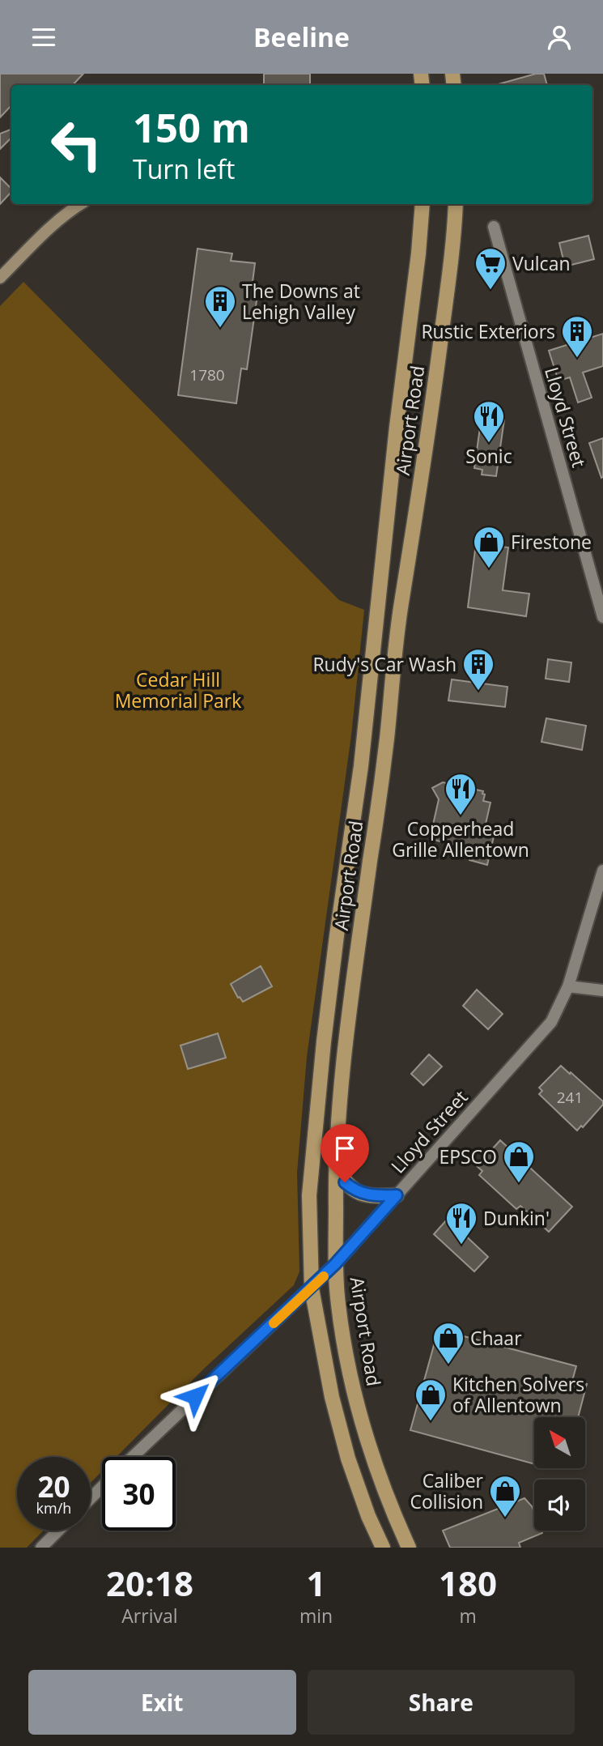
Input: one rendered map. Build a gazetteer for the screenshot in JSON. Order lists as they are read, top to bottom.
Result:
{
  "streets": {
    "main road": ["Airport Road"],
    "street": ["Lloyd Street"]
  },
  "crossings": [
    ["Lloyd Street", "Airport Road"]
  ],
  "parks": ["Cedar Hill Memorial Park"],
  "places": {
    "supermarket": ["Vulcan"],
    "building": ["The Downs at Lehigh Valley", "Rustic Exteriors", "Rudy's Car Wash"],
    "restaurant": ["Sonic", "Copperhead Grille Allentown", "Dunkin'"],
    "shop": [
      "Firestone",
      "EPSCO",
      "Chaar",
      "Kitchen Solvers of Allentown",
      "Caliber Collision"
    ]
  },
  "house_numbers": ["1780", "241"],
  "north": "top left",
  "page": {
    "header": "Beeline",
    "turn": ["150 m", "Turn left"],
    "speed": "20 km/h",
    "limit": "30",
    "eta": [
      "20:18",
      "Arrival",
      "1",
      "min",
      "180",
      "m"
    ],
    "buttons": ["Exit", "Share"]
  }
}
